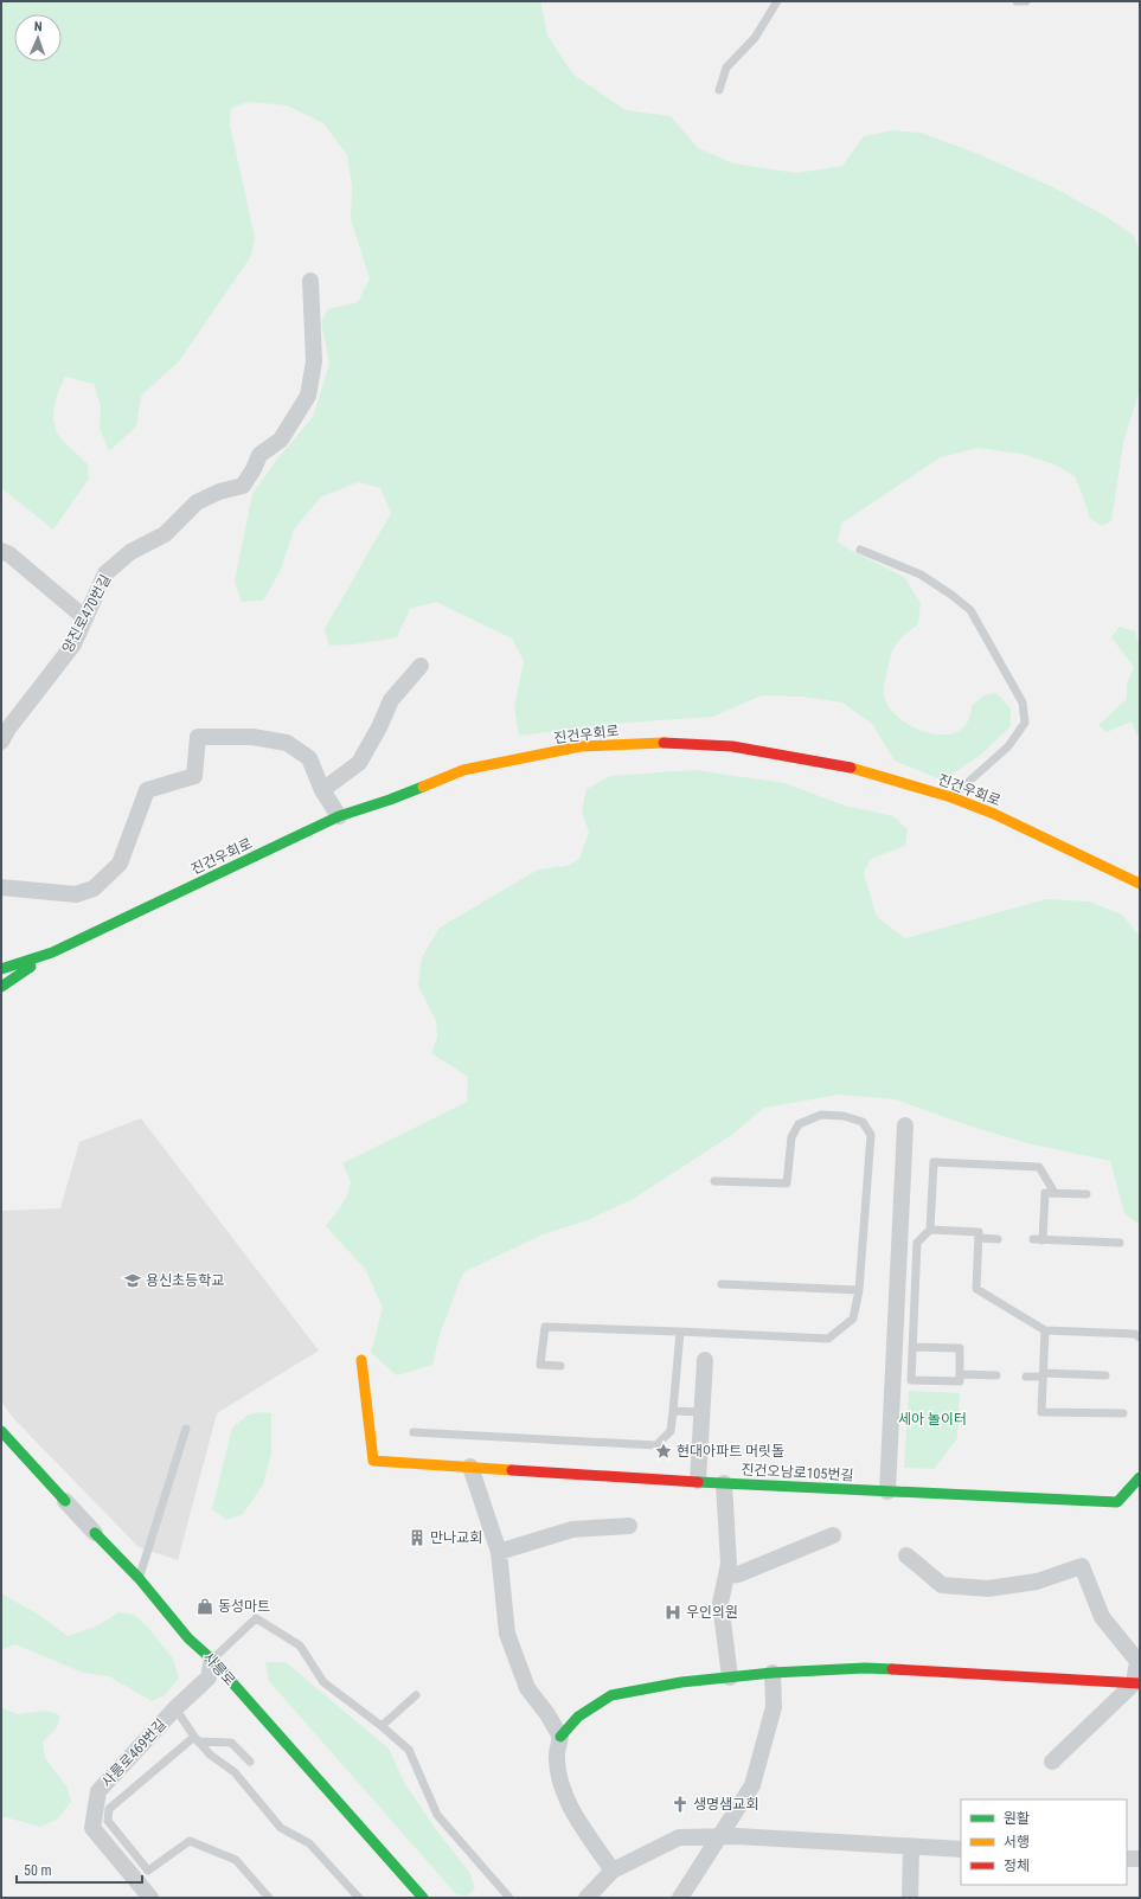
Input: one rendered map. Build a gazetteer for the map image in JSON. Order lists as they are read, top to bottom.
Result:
{
  "streets": {
    "street": [
      "양진로470번길",
      "진건우회로",
      "진건오남로105번길",
      "사릉로",
      "사릉로469번길"
    ]
  },
  "crossings": [
    ["사릉로", "사릉로469번길"]
  ],
  "parks": ["세아 놀이터"],
  "places": {
    "school or university": ["용신초등학교"],
    "place": ["현대아파트 머릿돌"],
    "building": ["만나교회"],
    "shop": ["동성마트"],
    "hospital": ["우인의원"],
    "church": ["생명샘교회"]
  },
  "legend": ["원활", "서행", "정체"],
  "scale_bar": "50 m",
  "north": "top"
}
